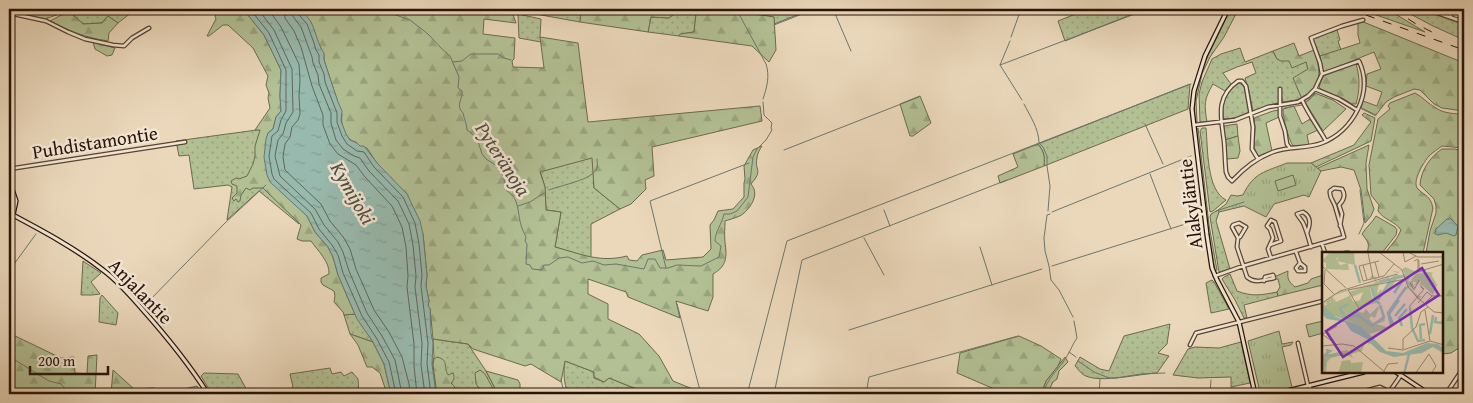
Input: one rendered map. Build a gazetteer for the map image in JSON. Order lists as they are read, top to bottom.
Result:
{
  "streets": {
    "street": ["Puhdistamontie", "Alakyläntie", "Anjalantie"]
  },
  "water": ["Pyteränoja", "Kymijoki"],
  "scale_bar": "200 m"
}
